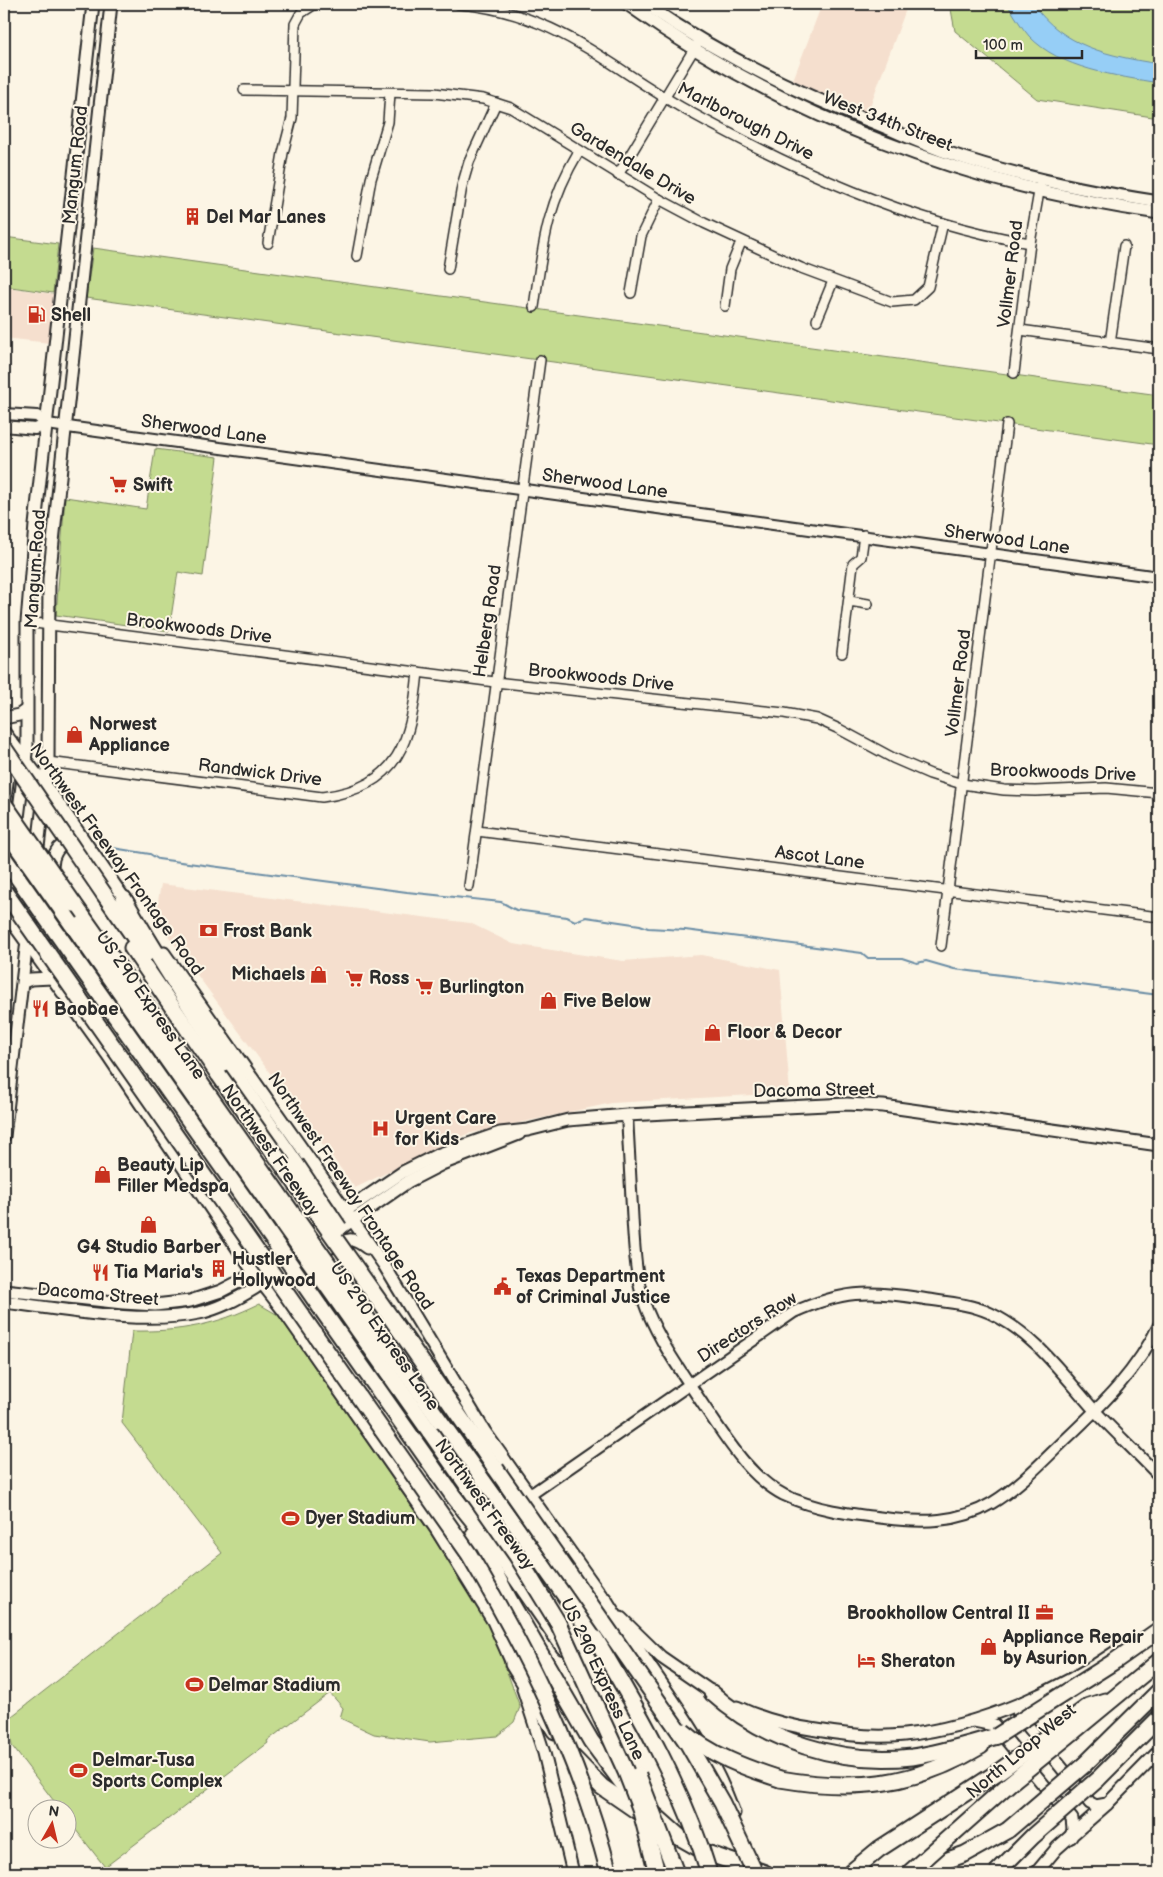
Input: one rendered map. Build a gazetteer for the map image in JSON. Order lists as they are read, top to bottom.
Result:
{
  "streets": {
    "highway": ["US 290 Express Lane", "Northwest Freeway", "North Loop West"],
    "main road": [
      "West 34th Street",
      "Mangum Road",
      "Northwest Freeway Frontage Road",
      "Dacoma Street"
    ],
    "street": [
      "Marlborough Drive",
      "Gardendale Drive",
      "Vollmer Road",
      "Sherwood Lane",
      "Helberg Road",
      "Brookwoods Drive",
      "Randwick Drive",
      "Ascot Lane",
      "Directors Row"
    ]
  },
  "crossings": [
    ["Marlborough Drive", "Gardendale Drive"],
    ["Marlborough Drive", "Vollmer Road"],
    ["West 34th Street", "Vollmer Road"],
    ["Mangum Road", "Sherwood Lane"],
    ["Mangum Road", "Brookwoods Drive"],
    ["Mangum Road", "Randwick Drive"],
    ["Mangum Road", "Northwest Freeway Frontage Road"],
    ["Vollmer Road", "Sherwood Lane"],
    ["Vollmer Road", "Brookwoods Drive"],
    ["Vollmer Road", "Ascot Lane"],
    ["Sherwood Lane", "Helberg Road"],
    ["Helberg Road", "Brookwoods Drive"],
    ["Helberg Road", "Ascot Lane"],
    ["Brookwoods Drive", "Randwick Drive"],
    ["Northwest Freeway Frontage Road", "Dacoma Street"],
    ["Northwest Freeway Frontage Road", "Directors Row"],
    ["US 290 Express Lane", "Northwest Freeway"]
  ],
  "places": {
    "building": ["Del Mar Lanes", "Hustler Hollywood"],
    "fuel station": ["Shell"],
    "supermarket": ["Swift", "Ross", "Burlington"],
    "shop": [
      "Norwest Appliance",
      "Michaels",
      "Five Below",
      "Floor & Decor",
      "Beauty Lip Filler Medspa",
      "G4 Studio Barber",
      "Appliance Repair by Asurion"
    ],
    "bank": ["Frost Bank"],
    "restaurant": ["Baobae", "Tia Maria's"],
    "hospital": ["Urgent Care for Kids"],
    "public building": ["Texas Department of Criminal Justice"],
    "sports": ["Dyer Stadium", "Delmar Stadium", "Delmar-Tusa Sports Complex"],
    "office": ["Brookhollow Central II"],
    "hotel": ["Sheraton"]
  },
  "scale_bar": "100 m",
  "north": "top"
}
